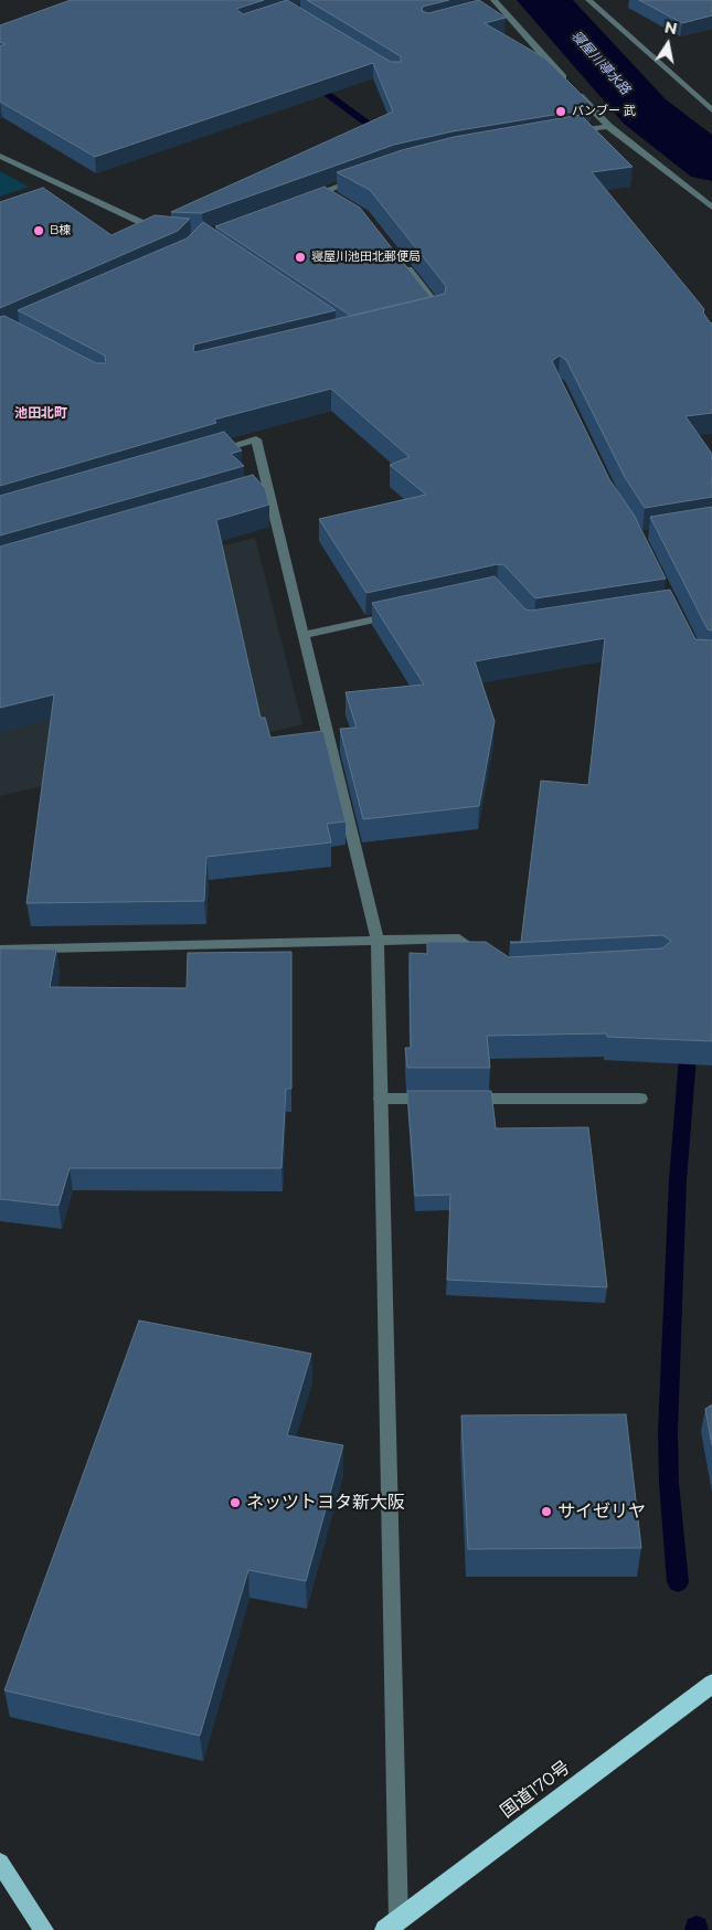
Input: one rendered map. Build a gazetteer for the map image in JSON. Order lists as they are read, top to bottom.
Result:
{
  "streets": {
    "highway": ["国道170号"]
  },
  "districts": ["池田北町"],
  "water": ["寝屋川導水路"],
  "places": [
    "バンブー 武",
    "B棟",
    "寝屋川池田北郵便局",
    "ネッツトヨタ新大阪",
    "サイゼリヤ"
  ],
  "north": "top"
}
